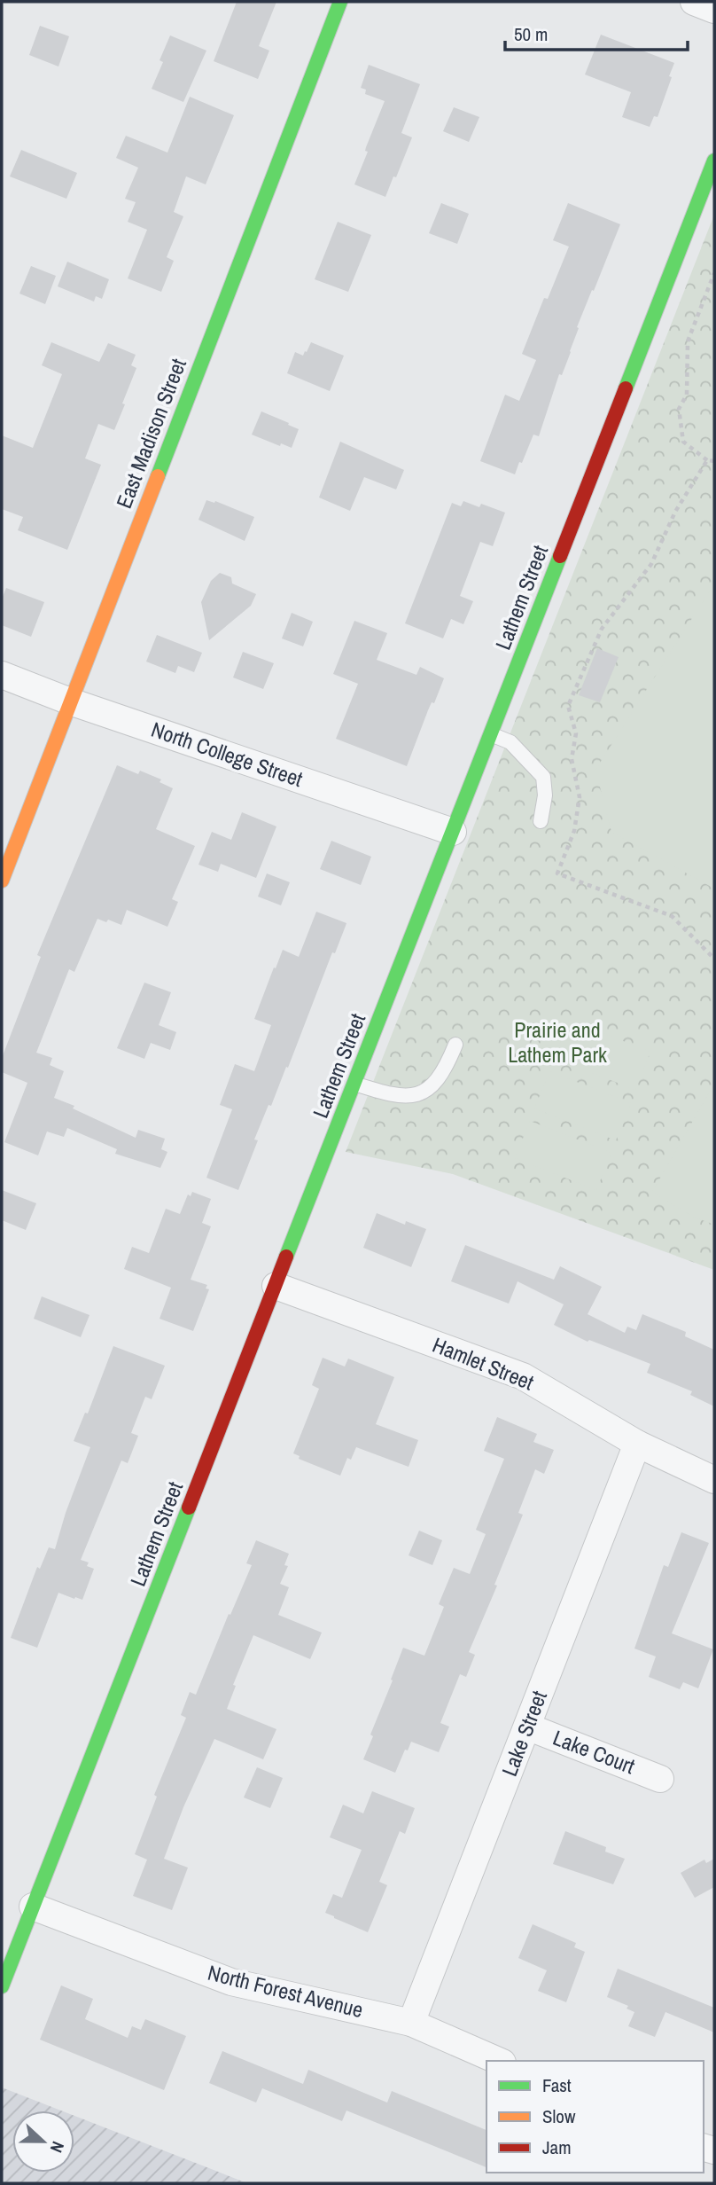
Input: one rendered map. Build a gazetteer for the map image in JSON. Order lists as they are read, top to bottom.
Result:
{
  "streets": {
    "street": [
      "East Madison Street",
      "Lathem Street",
      "North College Street",
      "Hamlet Street",
      "Lake Street",
      "Lake Court",
      "North Forest Avenue"
    ]
  },
  "crossings": [
    ["East Madison Street", "North College Street"],
    ["Lathem Street", "North College Street"],
    ["Lathem Street", "Hamlet Street"],
    ["Lathem Street", "North Forest Avenue"],
    ["Hamlet Street", "Lake Street"],
    ["Lake Street", "Lake Court"],
    ["Lake Street", "North Forest Avenue"]
  ],
  "parks": ["Prairie and Lathem Park"],
  "legend": ["Fast", "Slow", "Jam"],
  "scale_bar": "50 m",
  "north": "right"
}
